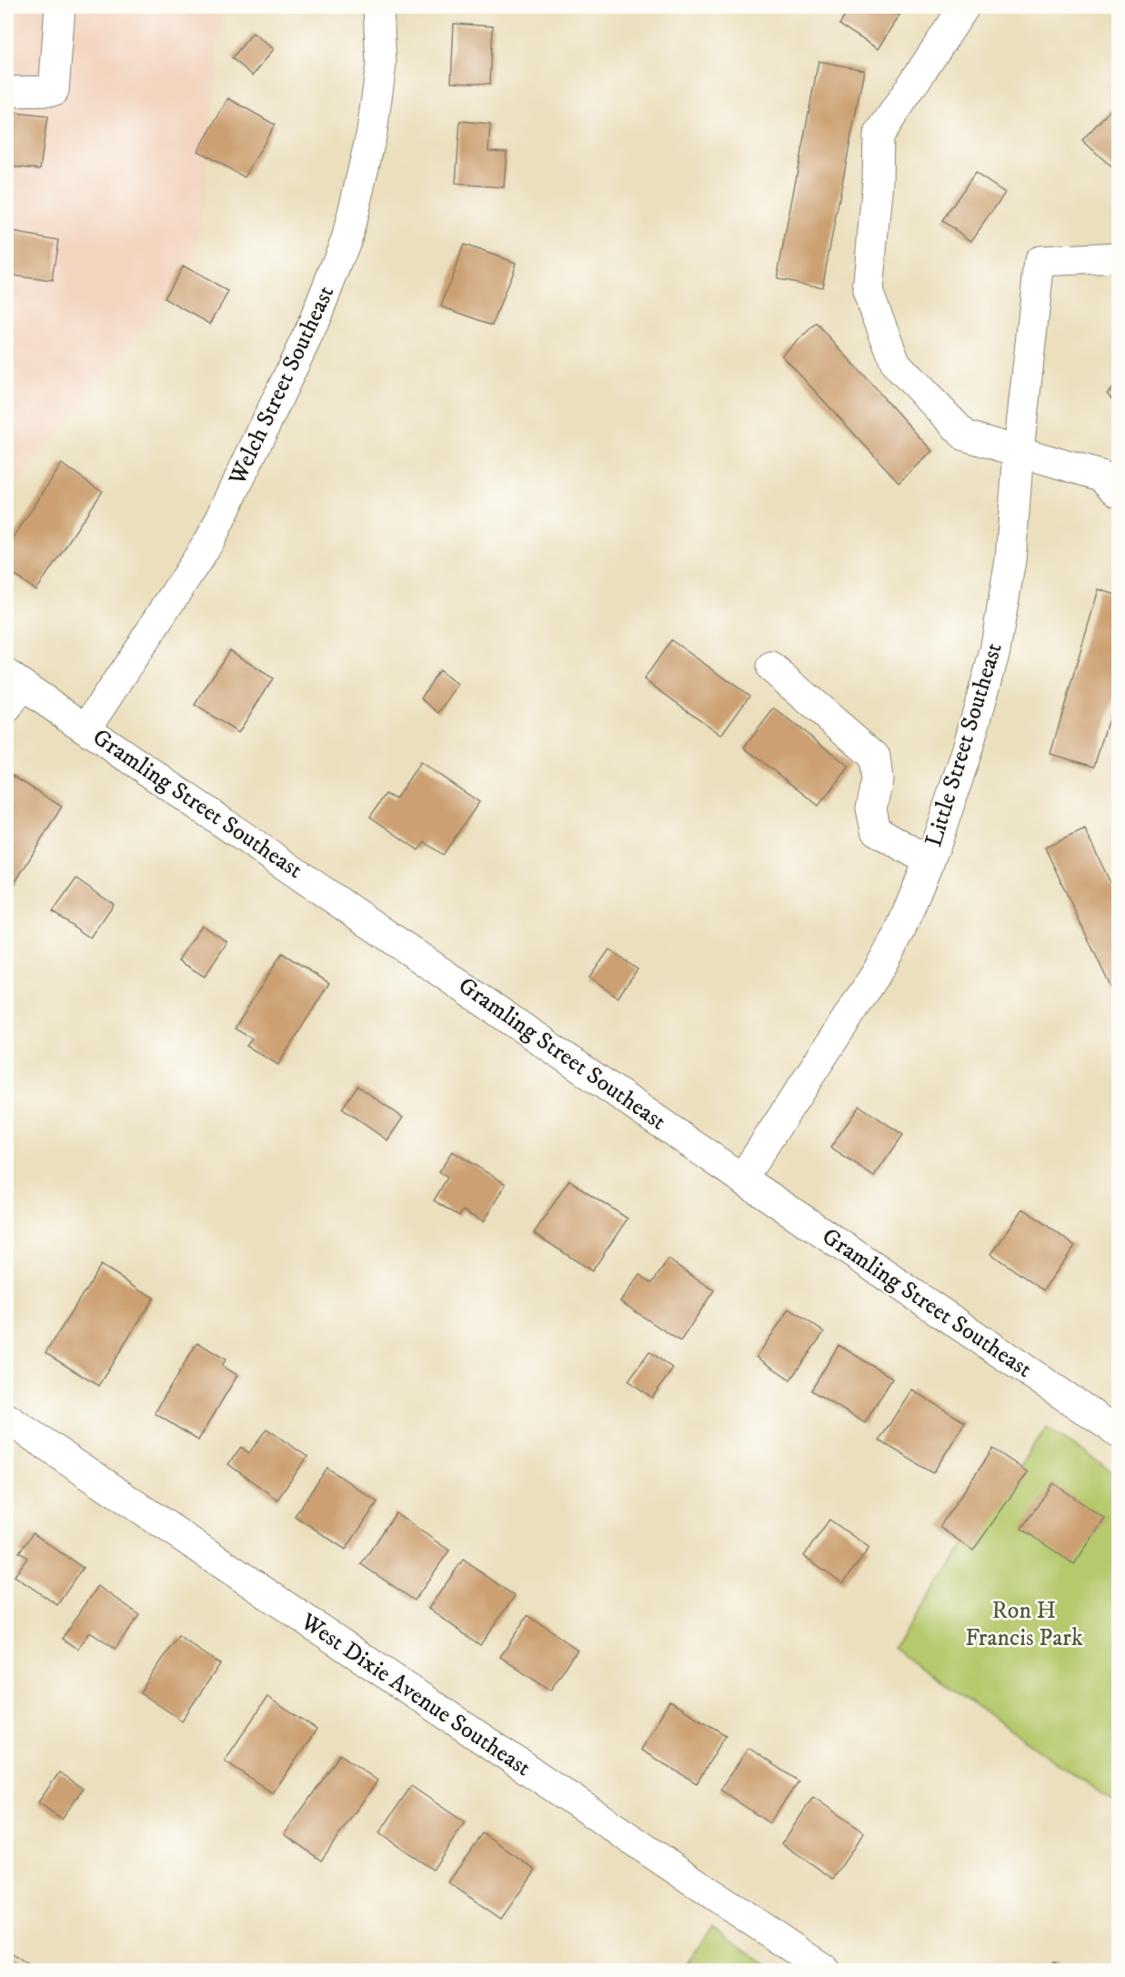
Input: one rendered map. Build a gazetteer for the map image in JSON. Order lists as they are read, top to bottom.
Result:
{
  "streets": {
    "street": [
      "Welch Street Southeast",
      "Little Street Southeast",
      "Gramling Street Southeast",
      "West Dixie Avenue Southeast"
    ]
  },
  "crossings": [
    ["Welch Street Southeast", "Gramling Street Southeast"],
    ["Little Street Southeast", "Gramling Street Southeast"]
  ],
  "parks": ["Ron H Francis Park"]
}
